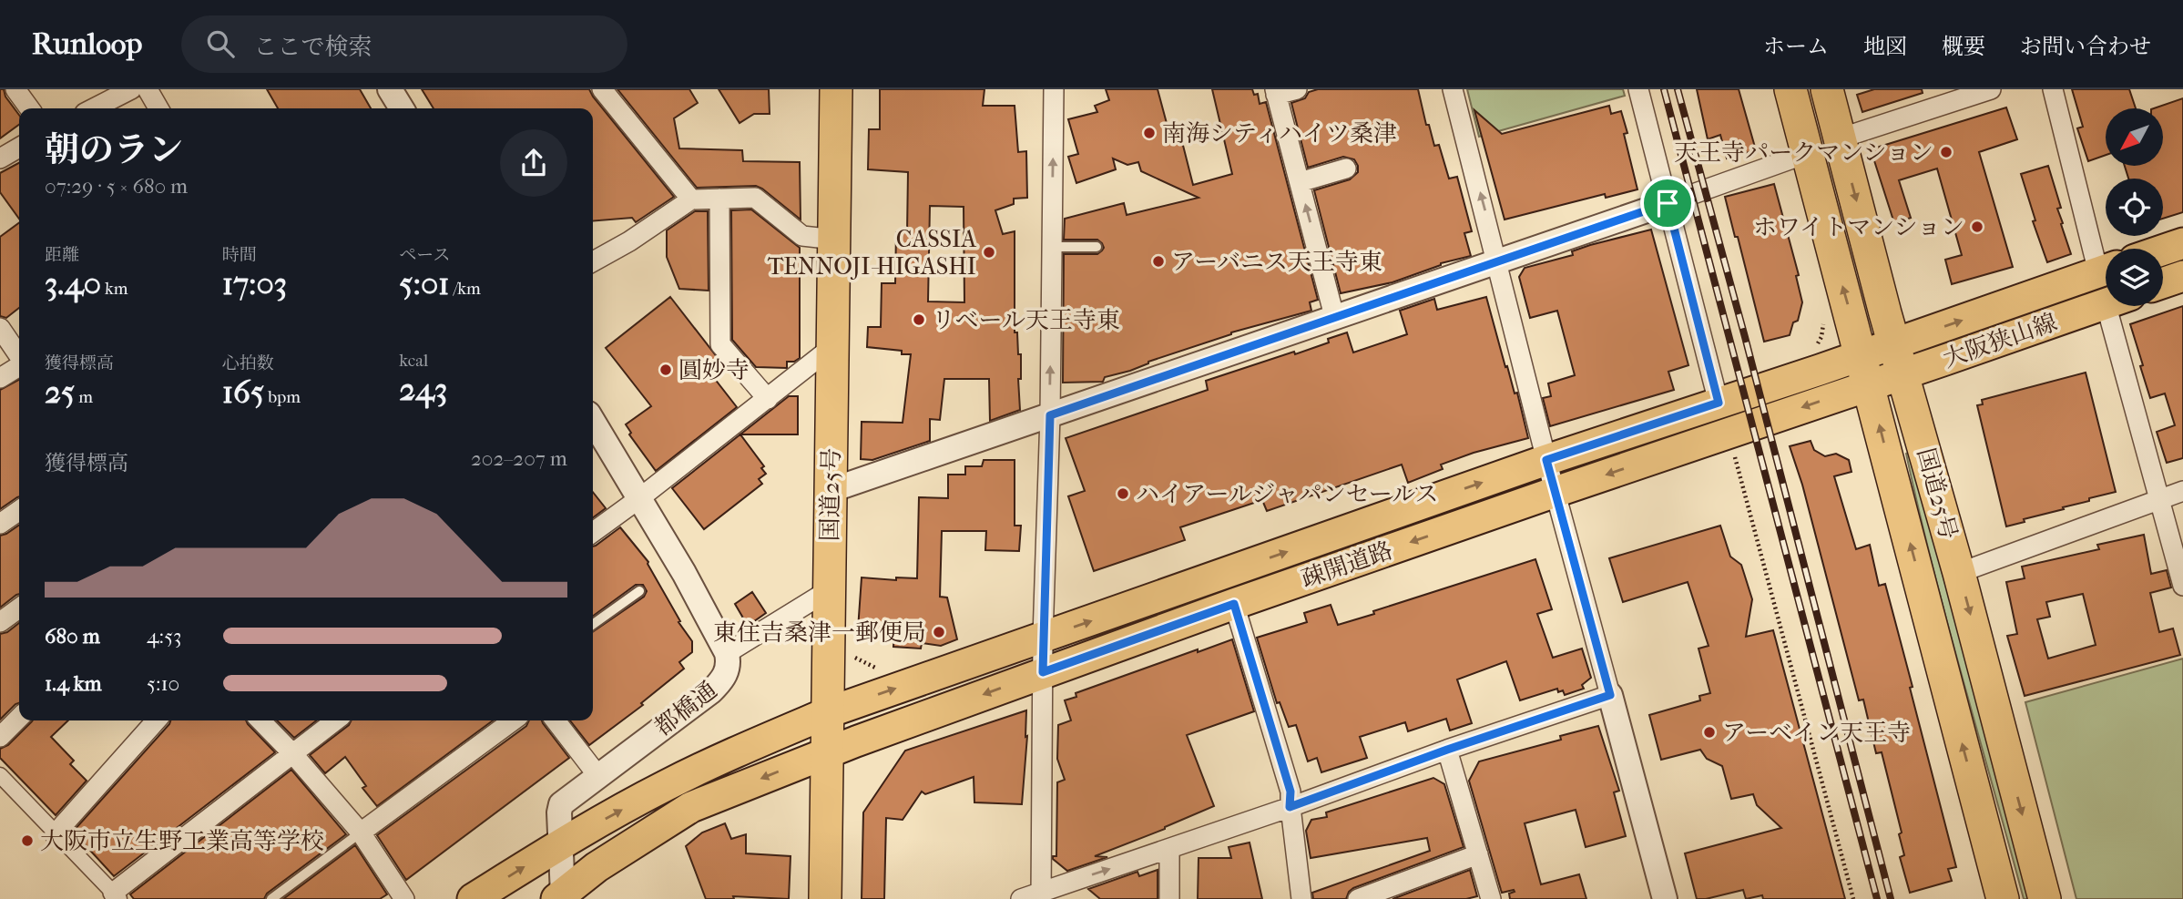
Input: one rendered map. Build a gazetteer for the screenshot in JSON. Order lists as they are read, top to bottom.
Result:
{
  "streets": {
    "highway": ["国道25号"],
    "main road": ["大阪狭山線", "疎開道路"],
    "street": ["都橋通"]
  },
  "crossings": [
    ["大阪狭山線", "国道25号"],
    ["大阪狭山線", "疎開道路"],
    ["国道25号", "疎開道路"],
    ["疎開道路", "都橋通"]
  ],
  "places": [
    "南海シティハイツ桑津",
    "天王寺パークマンション",
    "ホワイトマンション",
    "CASSIA TENNOJI-HIGASHI",
    "アーバニス天王寺東",
    "リベール天王寺東",
    "圓妙寺",
    "ハイアールジャパンセールス",
    "東住吉桑津一郵便局",
    "アーベイン天王寺",
    "大阪市立生野工業高等学校"
  ],
  "north": "bottom left",
  "page": {
    "header": "Runloop",
    "search": "ここで検索",
    "nav": [
      "ホーム",
      "地図",
      "概要",
      "お問い合わせ"
    ],
    "heading": ["朝のラン", "07:29 · 5 × 680 m"],
    "stats": [
      ["距離", "3.40 km"],
      ["時間", "17:03"],
      ["ペース", "5:01 /km"],
      ["獲得標高", "25 m"],
      ["心拍数", "165 bpm"],
      ["kcal", "243"]
    ],
    "chart": ["獲得標高", "202–207 m"],
    "list": [
      {
        "name": "680 m",
        "note": "4:53"
      },
      {
        "name": "1.4 km",
        "note": "5:10"
      }
    ]
  }
}
